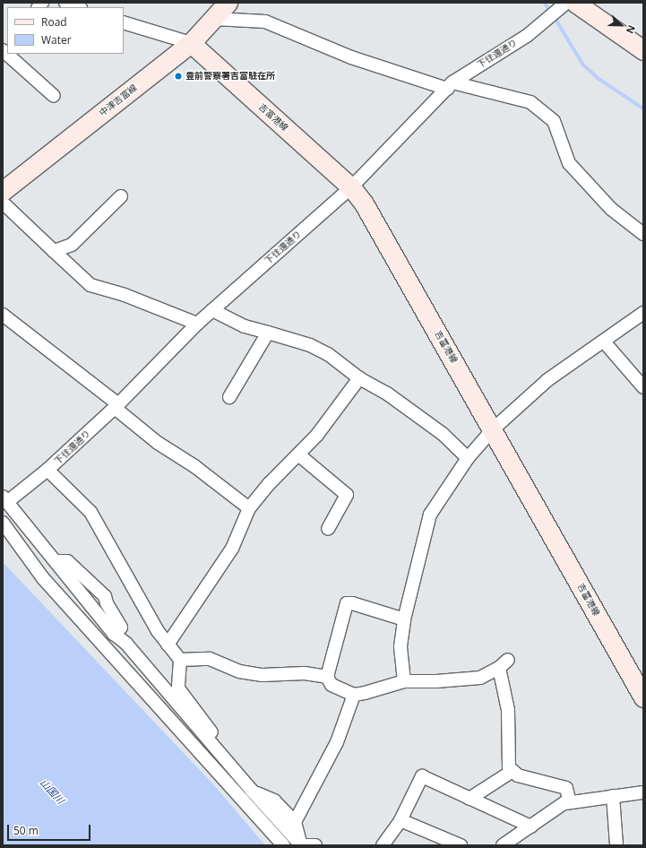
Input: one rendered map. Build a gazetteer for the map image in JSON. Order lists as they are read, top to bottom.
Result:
{
  "streets": {
    "main road": ["中津吉富線", "吉富港線"],
    "street": ["下往還通り"]
  },
  "crossings": [
    ["下往還通り", "吉富港線"],
    ["中津吉富線", "吉富港線"]
  ],
  "water": ["山国川"],
  "places": ["豊前警察署吉富駐在所"],
  "legend": ["Road", "Water"],
  "scale_bar": "50 m",
  "north": "bottom right"
}
